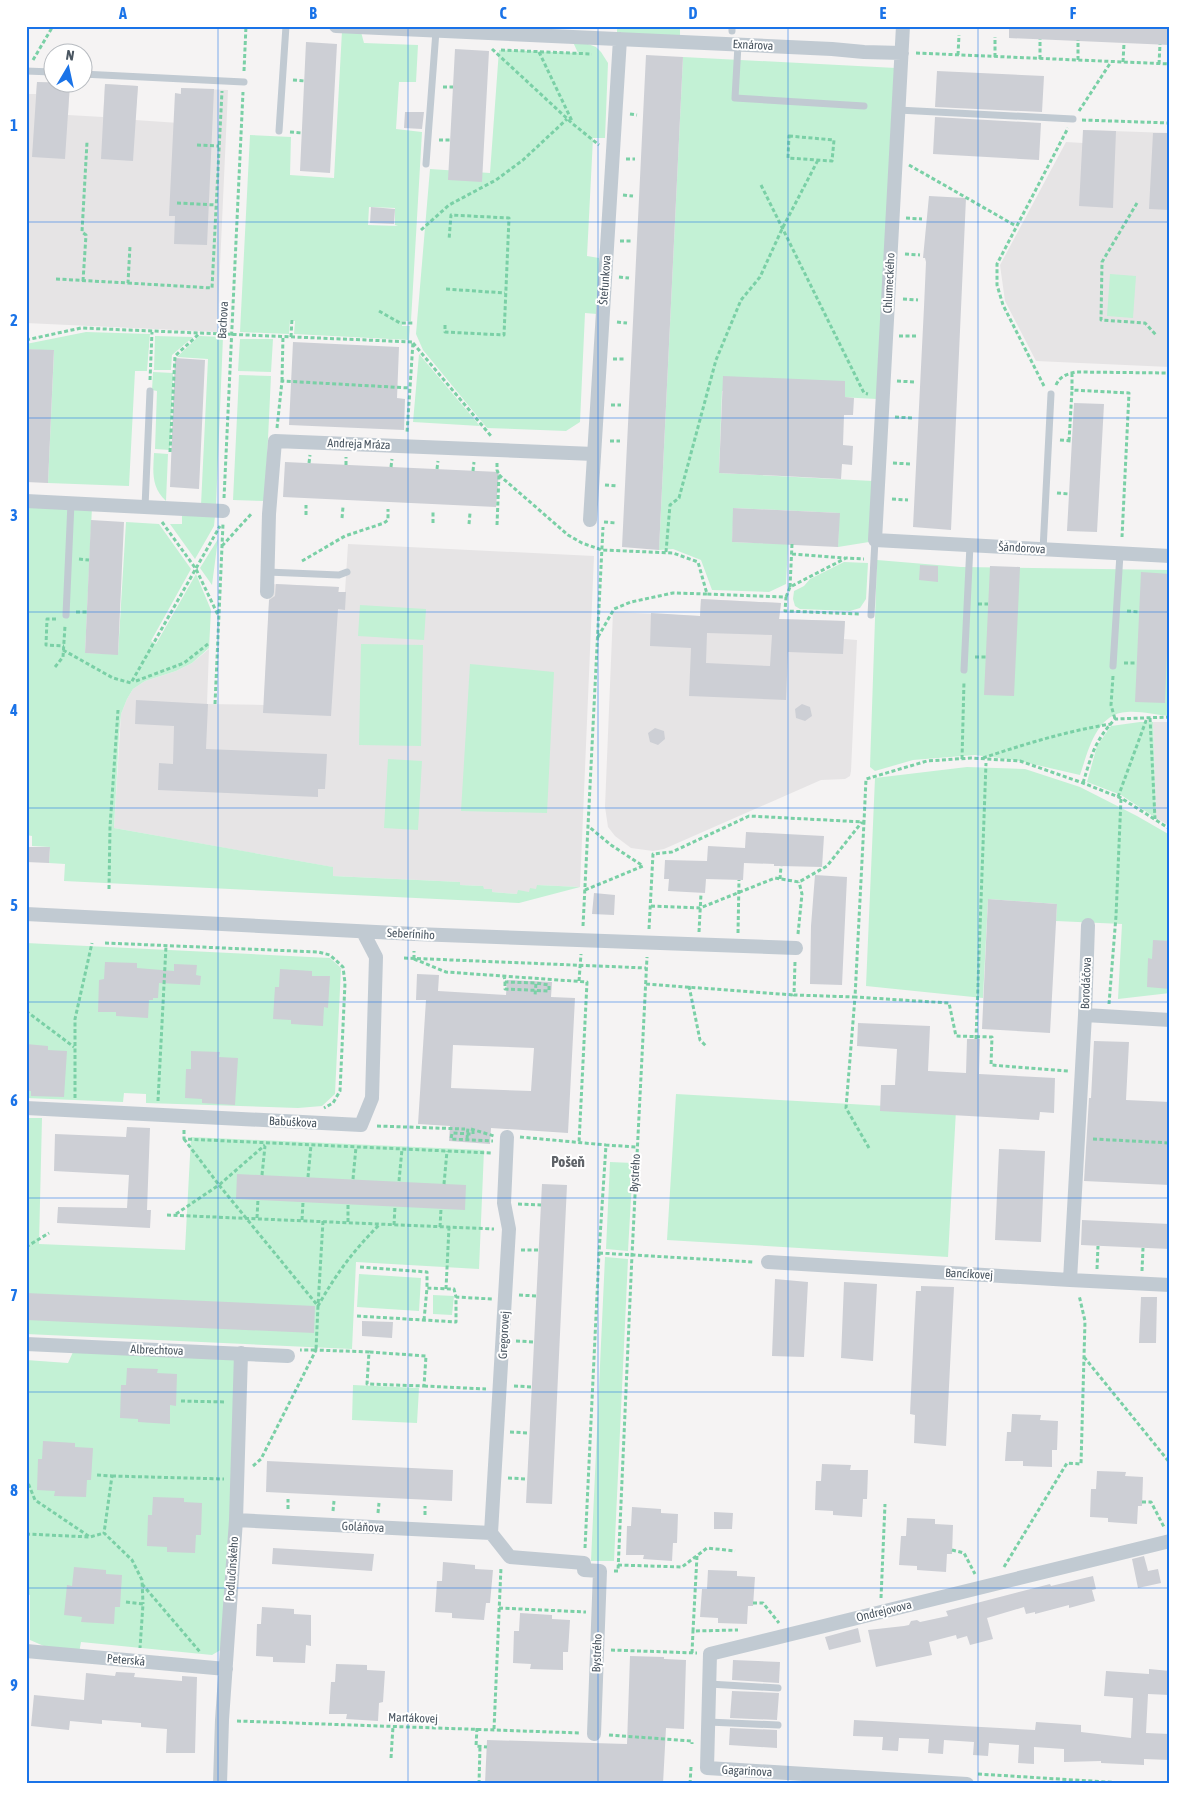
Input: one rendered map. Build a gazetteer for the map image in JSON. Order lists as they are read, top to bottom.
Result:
{
  "streets": {
    "street": [
      "Exnárova",
      "Štefunkova",
      "Chlumeckého",
      "Andreja Mráza",
      "Šándorova",
      "Seberíniho",
      "Borodáčova",
      "Babuškova",
      "Bystrého",
      "Bancíkovej",
      "Gregorovej",
      "Albrechtova",
      "Goláňova",
      "Podlučinského",
      "Ondrejovova",
      "Peterská",
      "Gagarinova"
    ],
    "path": ["Bachova", "Martákovej"]
  },
  "crossings": [
    ["Exnárova", "Štefunkova"],
    ["Exnárova", "Chlumeckého"],
    ["Štefunkova", "Andreja Mráza"],
    ["Chlumeckého", "Šándorova"],
    ["Bystrého", "Gregorovej"],
    ["Bystrého", "Martákovej"],
    ["Gregorovej", "Goláňova"],
    ["Albrechtova", "Podlučinského"],
    ["Goláňova", "Podlučinského"],
    ["Podlučinského", "Peterská"],
    ["Ondrejovova", "Gagarinova"]
  ],
  "districts": ["Pošeň"],
  "north": "top",
  "grid": {
    "columns": [
      "A",
      "B",
      "C",
      "D",
      "E",
      "F"
    ],
    "rows": [
      "1",
      "2",
      "3",
      "4",
      "5",
      "6",
      "7",
      "8",
      "9"
    ]
  }
}
